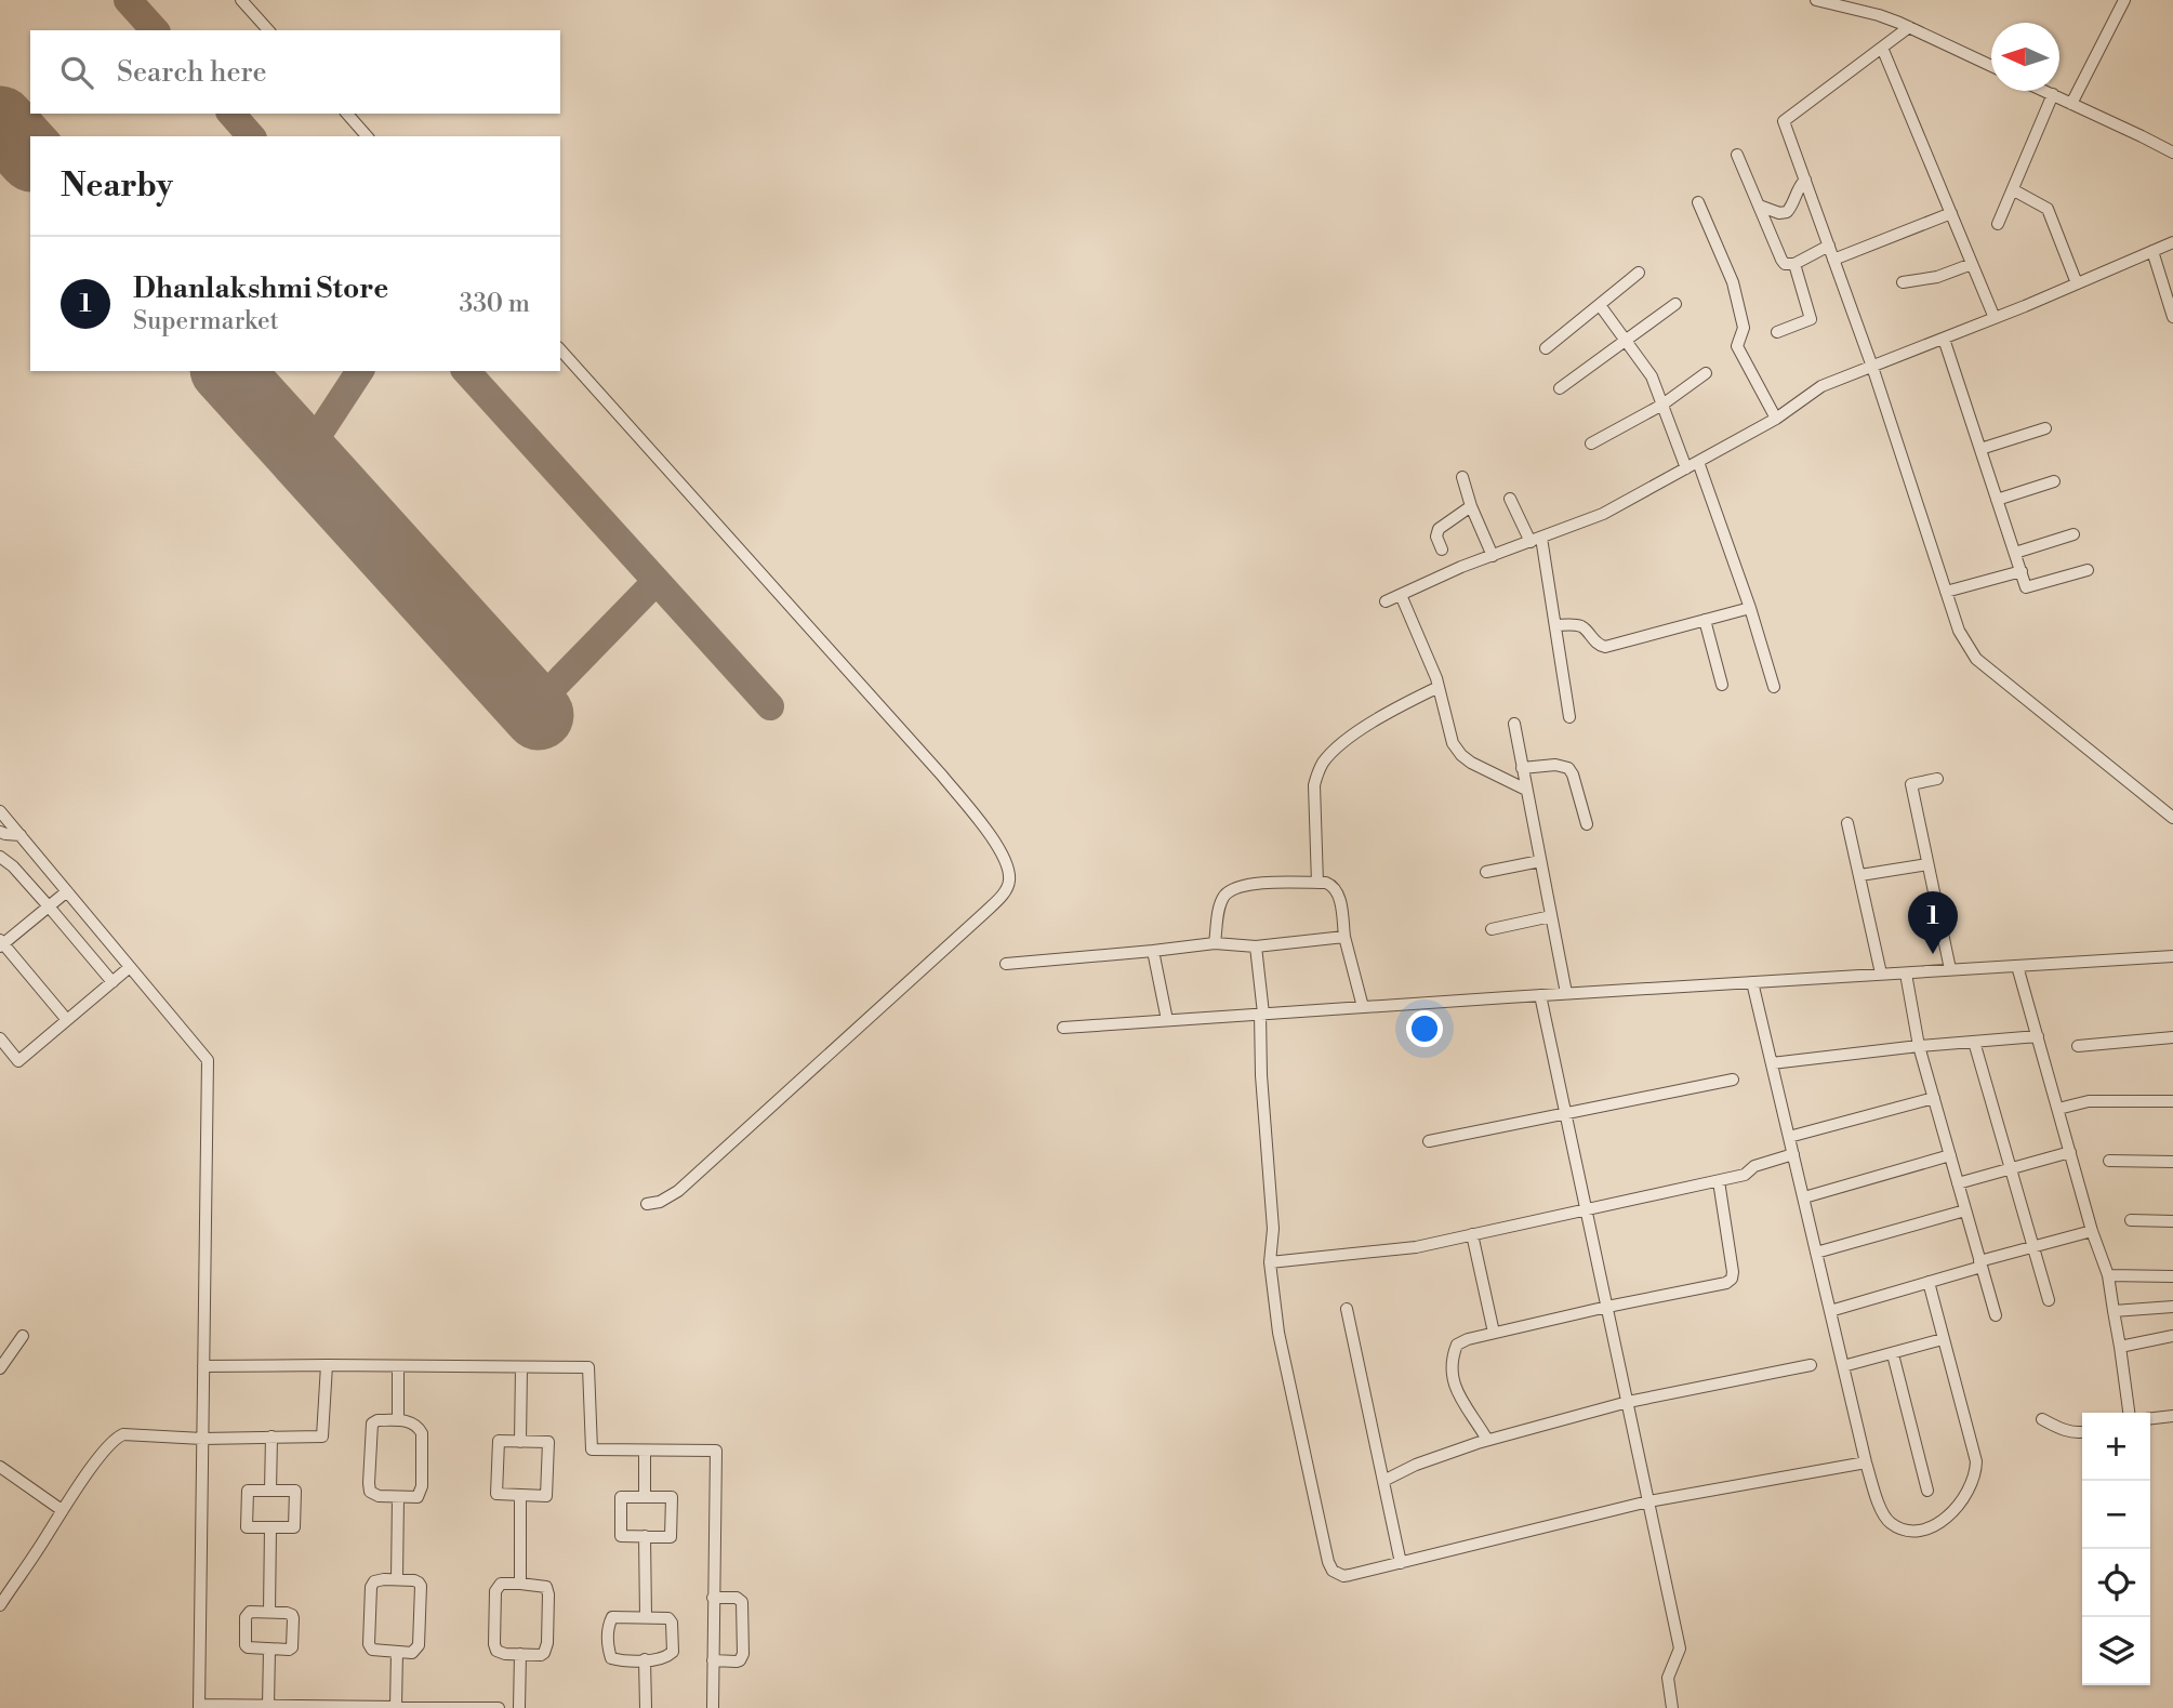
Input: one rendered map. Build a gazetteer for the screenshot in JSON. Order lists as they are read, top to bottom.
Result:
{
  "north": "left",
  "page": {
    "search": "Search here",
    "heading": "Nearby",
    "list": [
      {
        "mark": "1",
        "name": "Dhanlakshmi Store",
        "note": "Supermarket",
        "value": "330 m"
      }
    ],
    "pins": "1",
    "map_buttons": ["+", "−"]
  }
}
